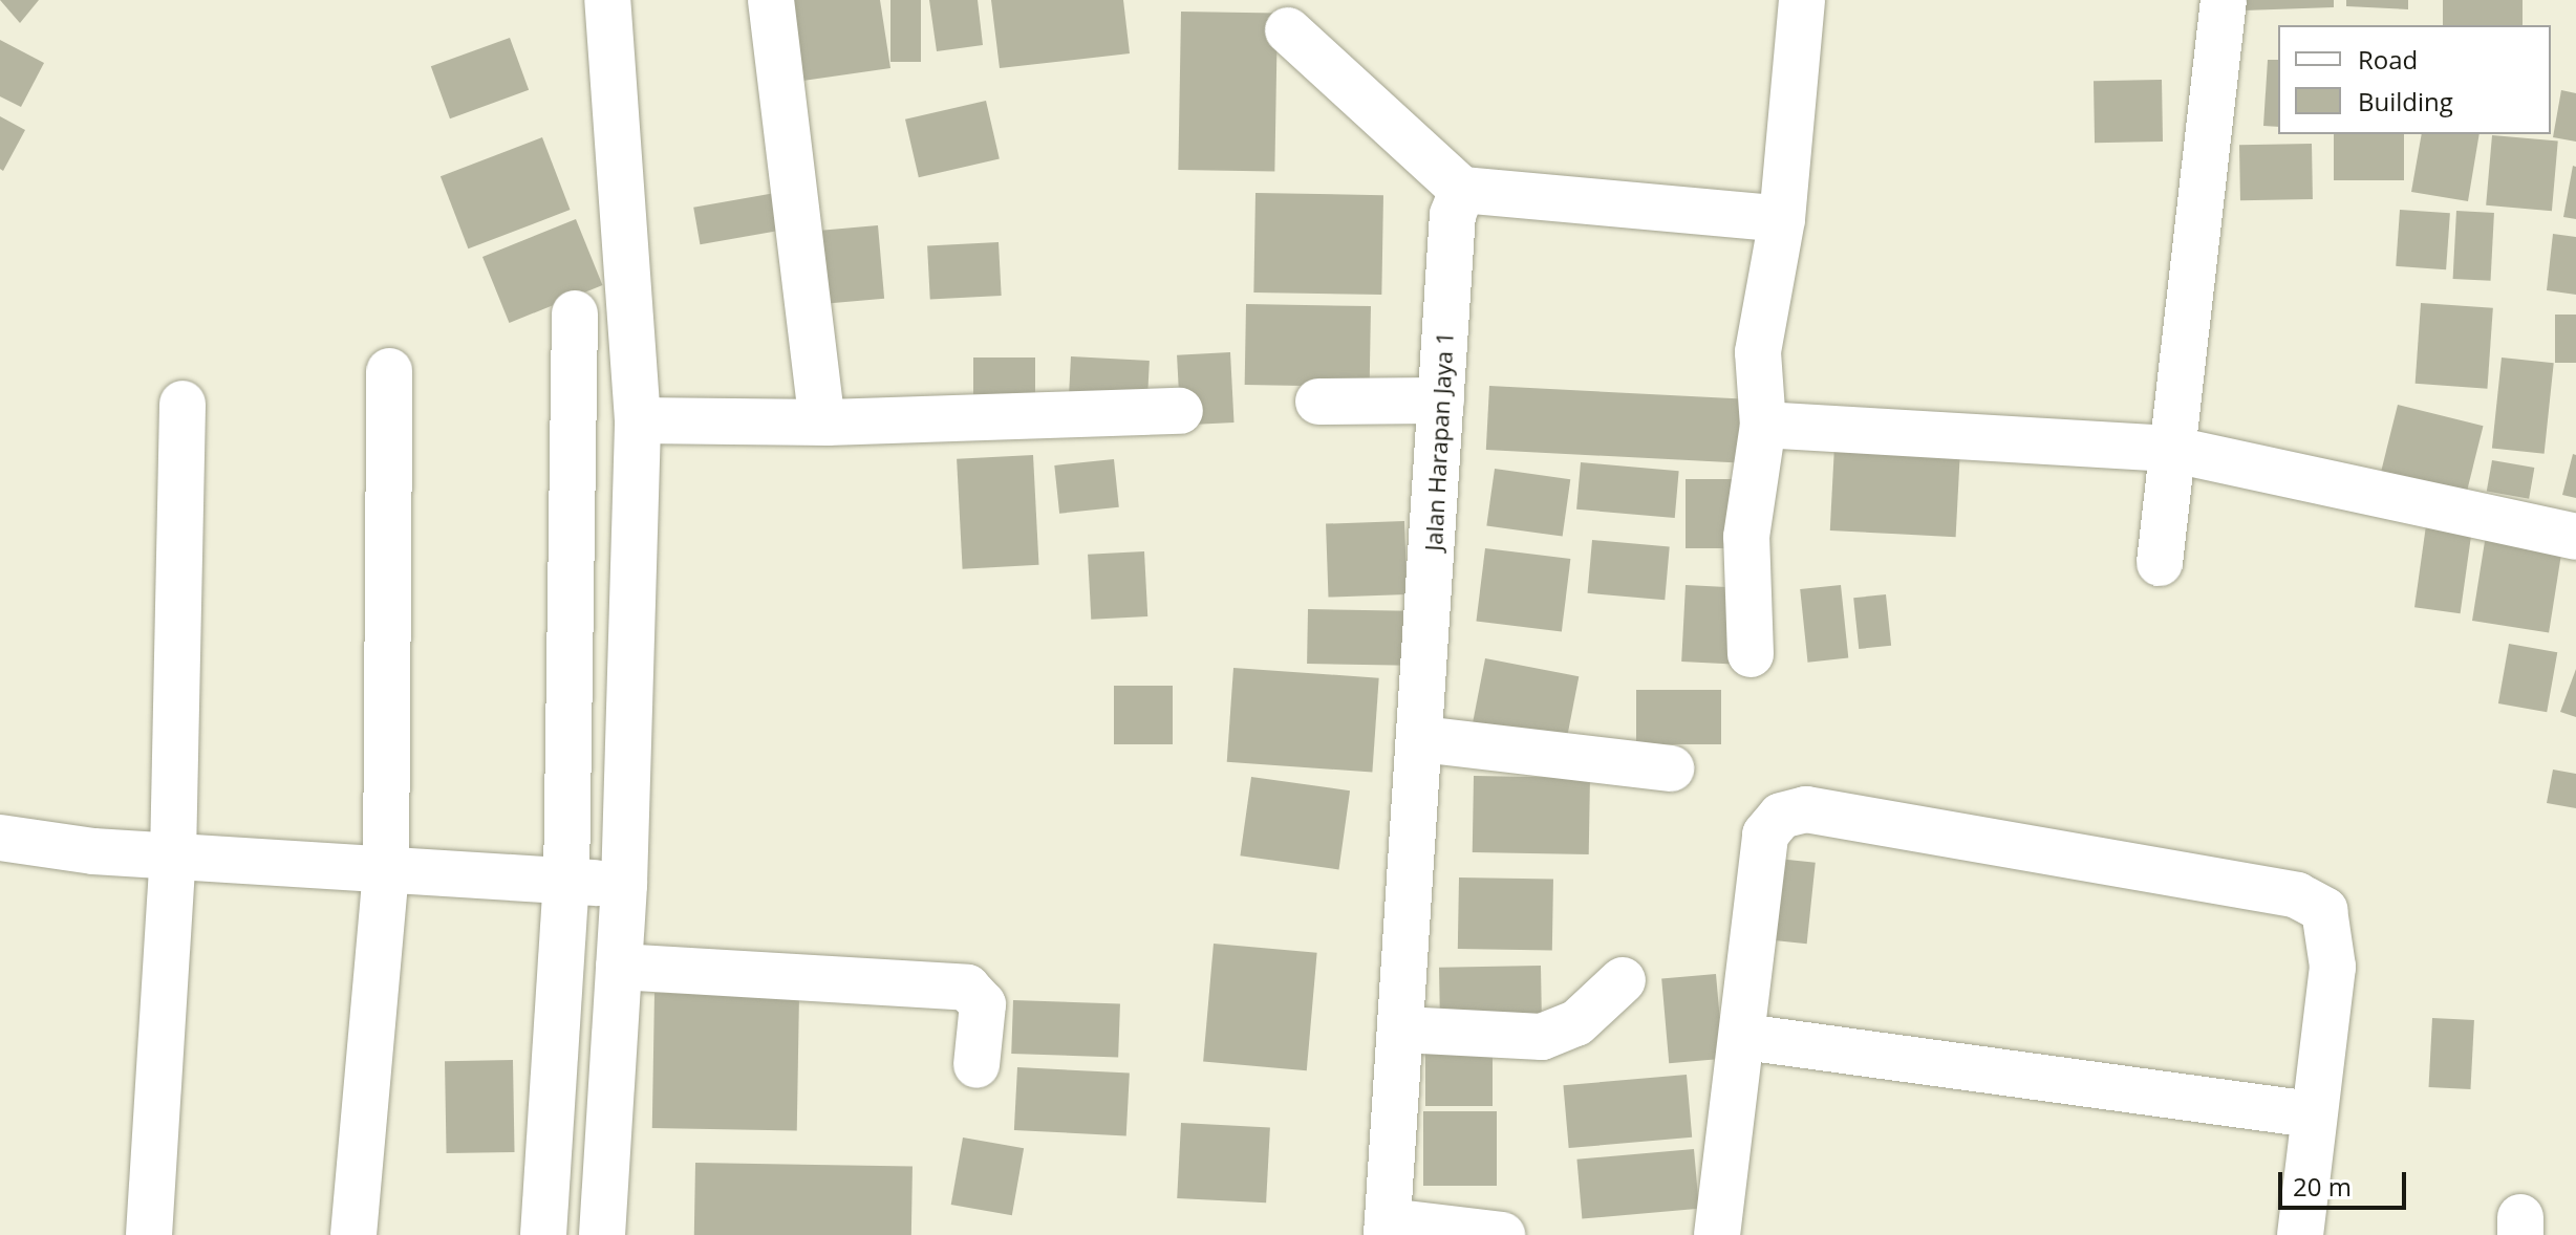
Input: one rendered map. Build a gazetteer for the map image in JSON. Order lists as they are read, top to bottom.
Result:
{
  "streets": {
    "street": ["Jalan Harapan Jaya 1"]
  },
  "legend": ["Road", "Building"],
  "scale_bar": "20 m"
}
